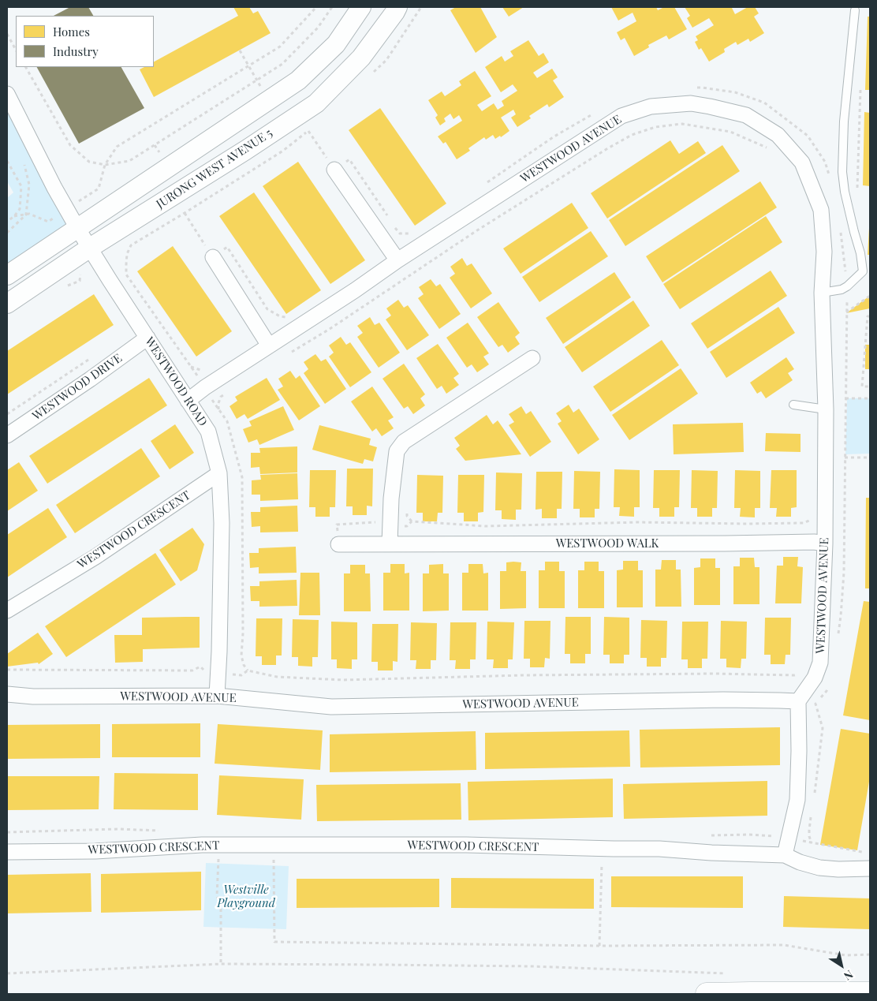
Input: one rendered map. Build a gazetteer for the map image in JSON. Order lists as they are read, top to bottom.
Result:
{
  "streets": {
    "street": [
      "WESTWOOD AVENUE",
      "JURONG WEST AVENUE 5",
      "WESTWOOD ROAD",
      "WESTWOOD DRIVE",
      "WESTWOOD CRESCENT",
      "WESTWOOD WALK"
    ]
  },
  "crossings": [
    ["WESTWOOD AVENUE", "WESTWOOD ROAD"],
    ["WESTWOOD AVENUE", "WESTWOOD WALK"],
    ["JURONG WEST AVENUE 5", "WESTWOOD ROAD"],
    ["WESTWOOD ROAD", "WESTWOOD DRIVE"],
    ["WESTWOOD ROAD", "WESTWOOD CRESCENT"]
  ],
  "parks": ["Westville Playground"],
  "legend": ["Homes", "Industry"],
  "north": "bottom right"
}
